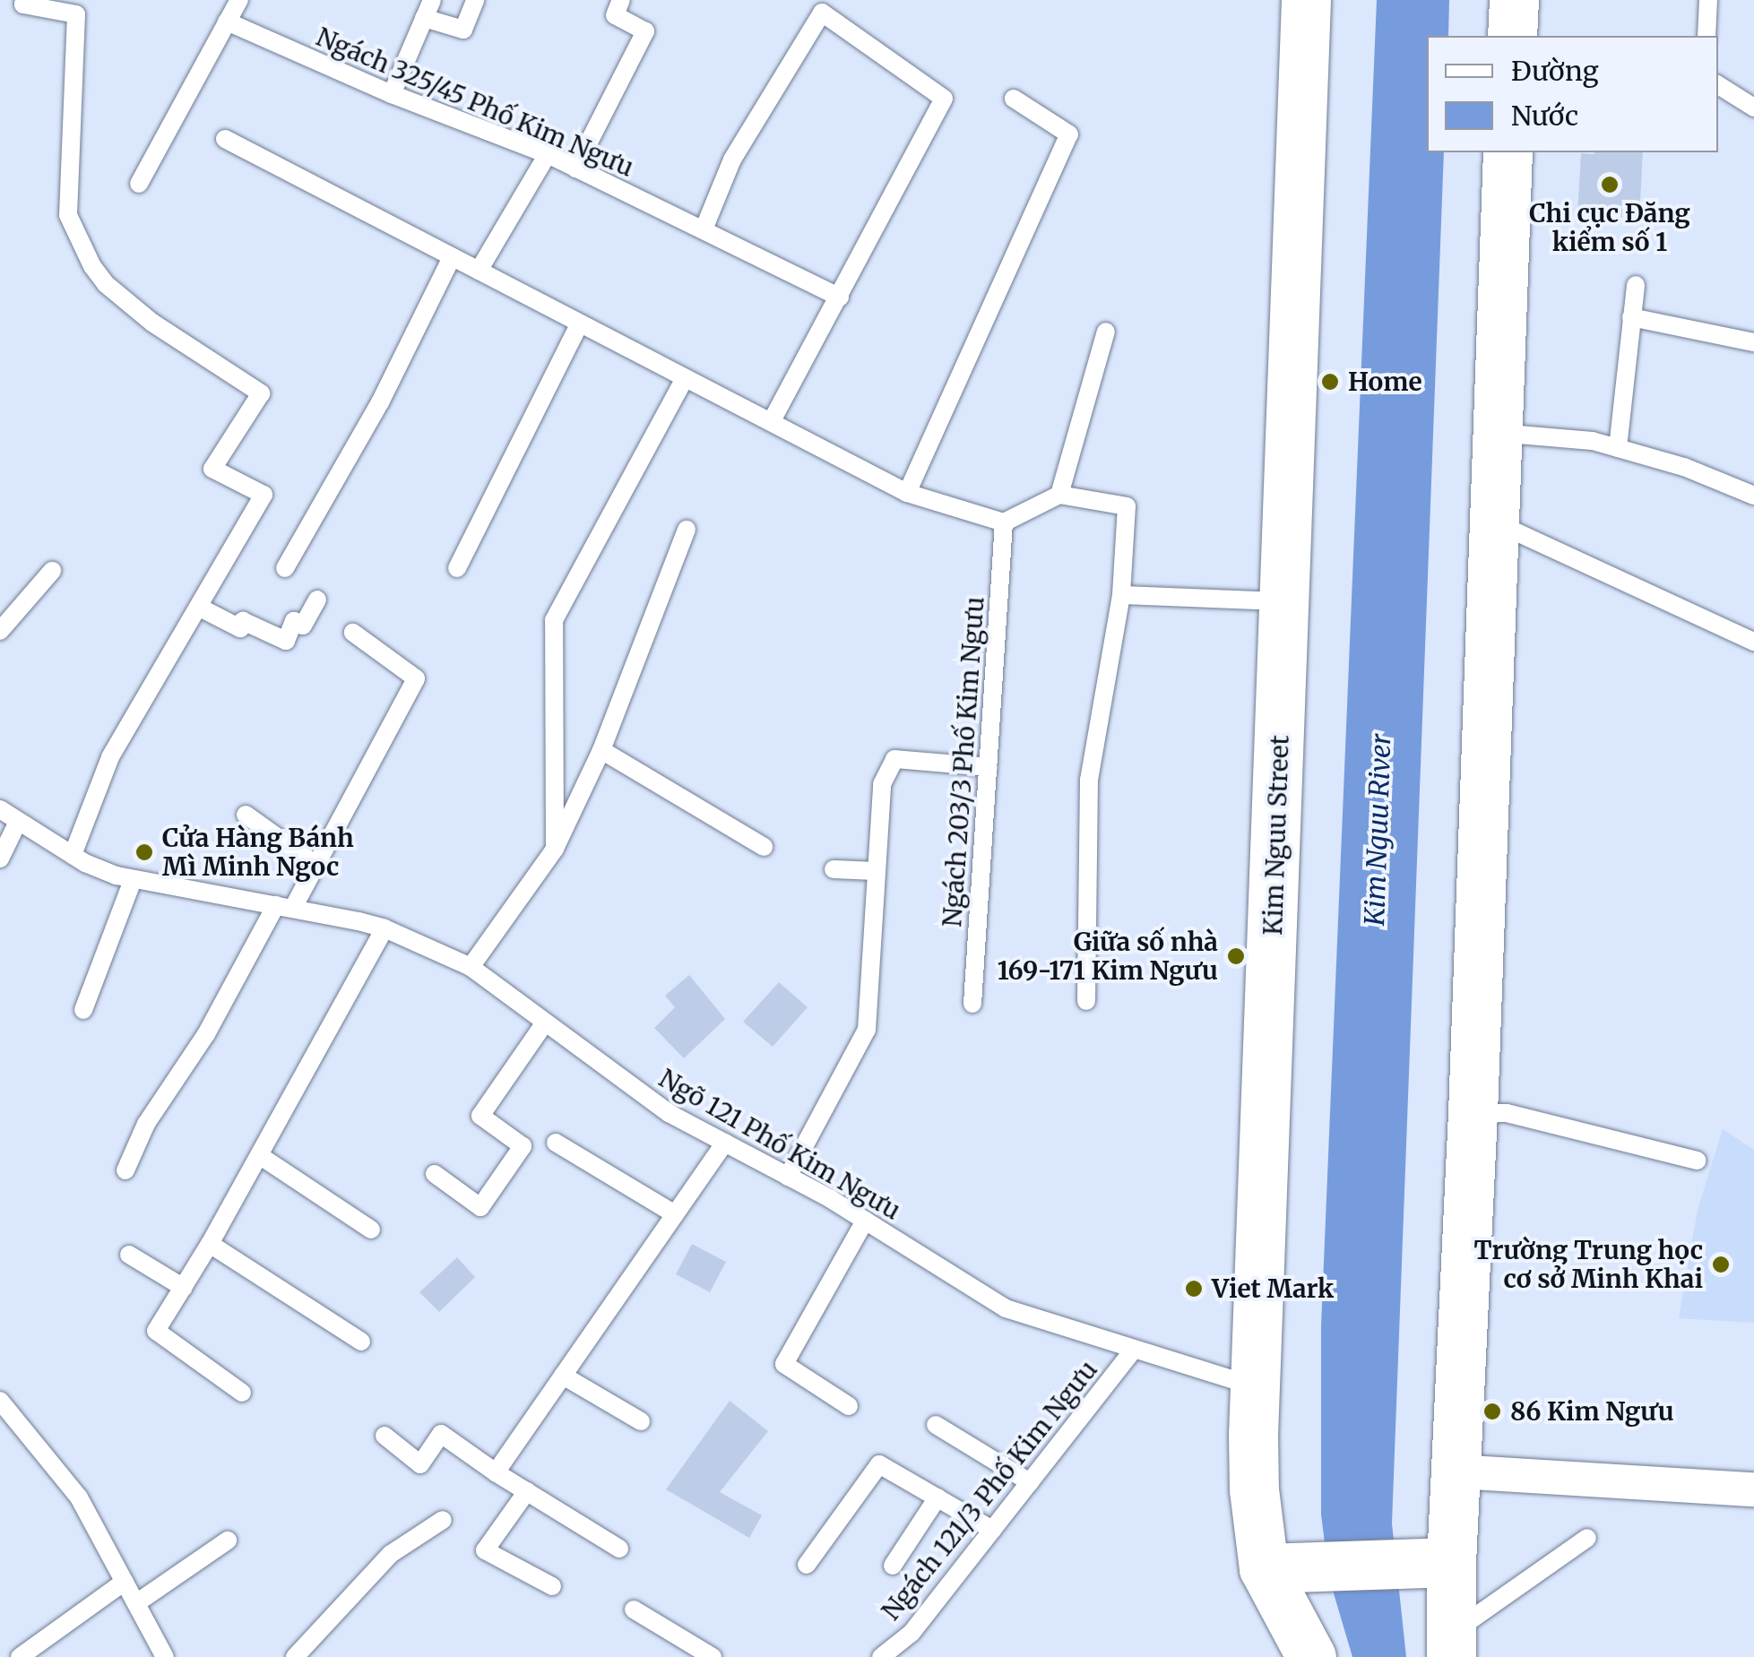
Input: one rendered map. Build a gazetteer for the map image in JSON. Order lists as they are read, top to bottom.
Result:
{
  "streets": {
    "main road": ["Kim Nguu Street"],
    "lane": [
      "Ngách 325/45 Phố Kim Ngưu",
      "Ngách 203/3 Phố Kim Ngưu",
      "Ngõ 121 Phố Kim Ngưu",
      "Ngách 121/3 Phố Kim Ngưu"
    ]
  },
  "crossings": [
    ["Kim Nguu Street", "Ngõ 121 Phố Kim Ngưu"],
    ["Ngõ 121 Phố Kim Ngưu", "Ngách 121/3 Phố Kim Ngưu"]
  ],
  "water": ["Kim Nguu River"],
  "places": [
    "Chi cục Đăng kiểm số 1",
    "Home",
    "Cửa Hàng Bánh Mì Minh Ngoc",
    "Giữa số nhà 169-171 Kim Ngưu",
    "Trường Trung học cơ sở Minh Khai",
    "Viet Mark",
    "86 Kim Ngưu"
  ],
  "legend": ["Đường", "Nước"]
}
